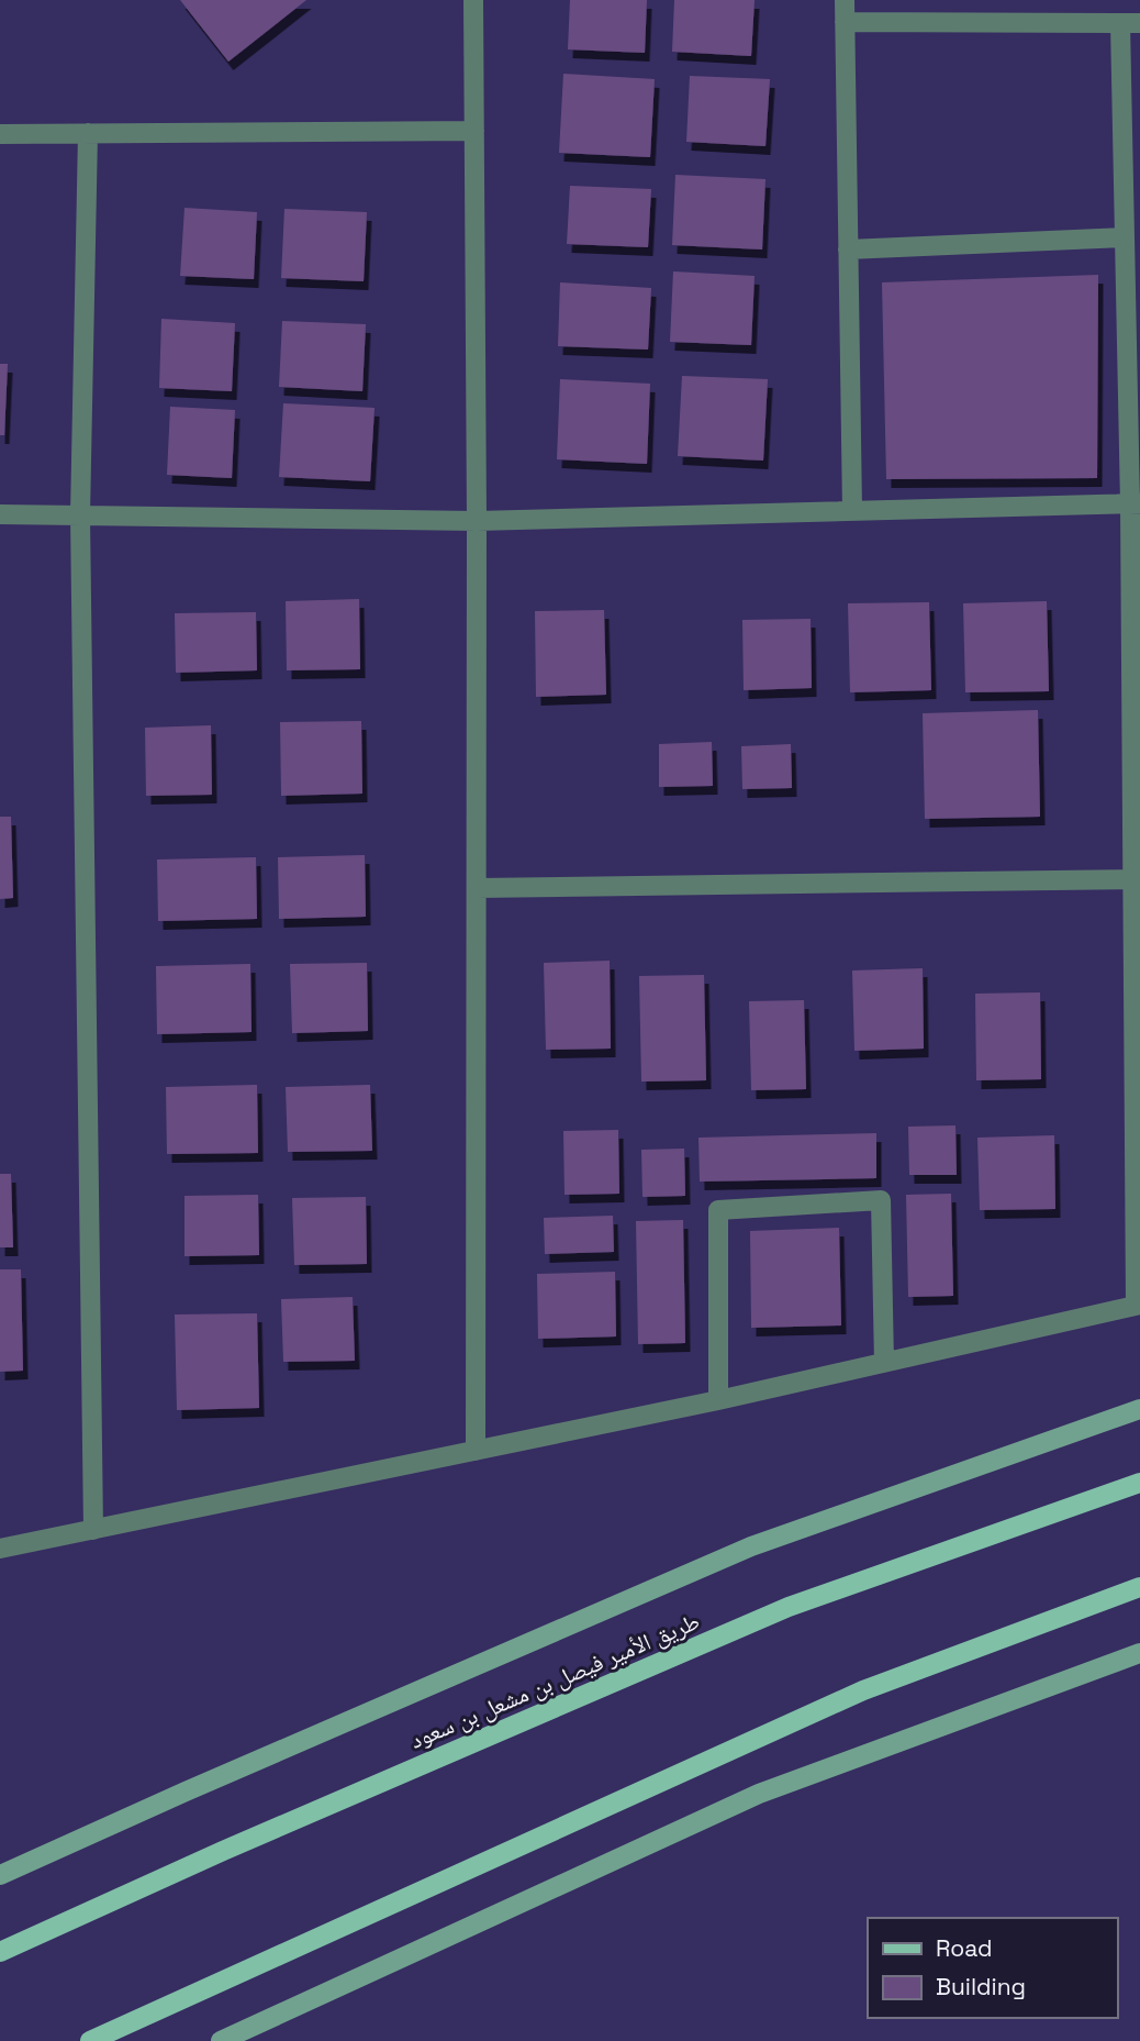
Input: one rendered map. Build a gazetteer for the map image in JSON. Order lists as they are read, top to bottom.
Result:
{
  "streets": {
    "main road": ["طريق الأمير فيصل بن مشعل بن سعود"]
  },
  "legend": ["Road", "Building"]
}
